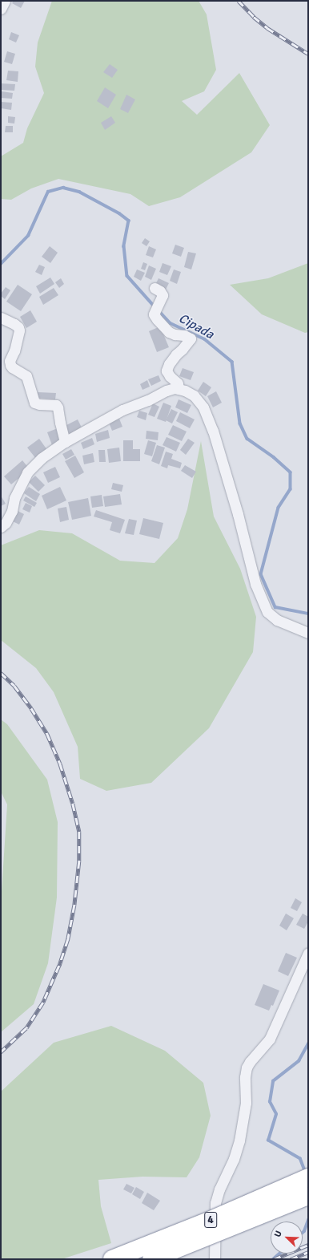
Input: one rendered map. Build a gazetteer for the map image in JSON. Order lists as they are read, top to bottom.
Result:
{
  "streets": {
    "highway": ["4"]
  },
  "water": ["Cipada"],
  "north": "top left"
}
